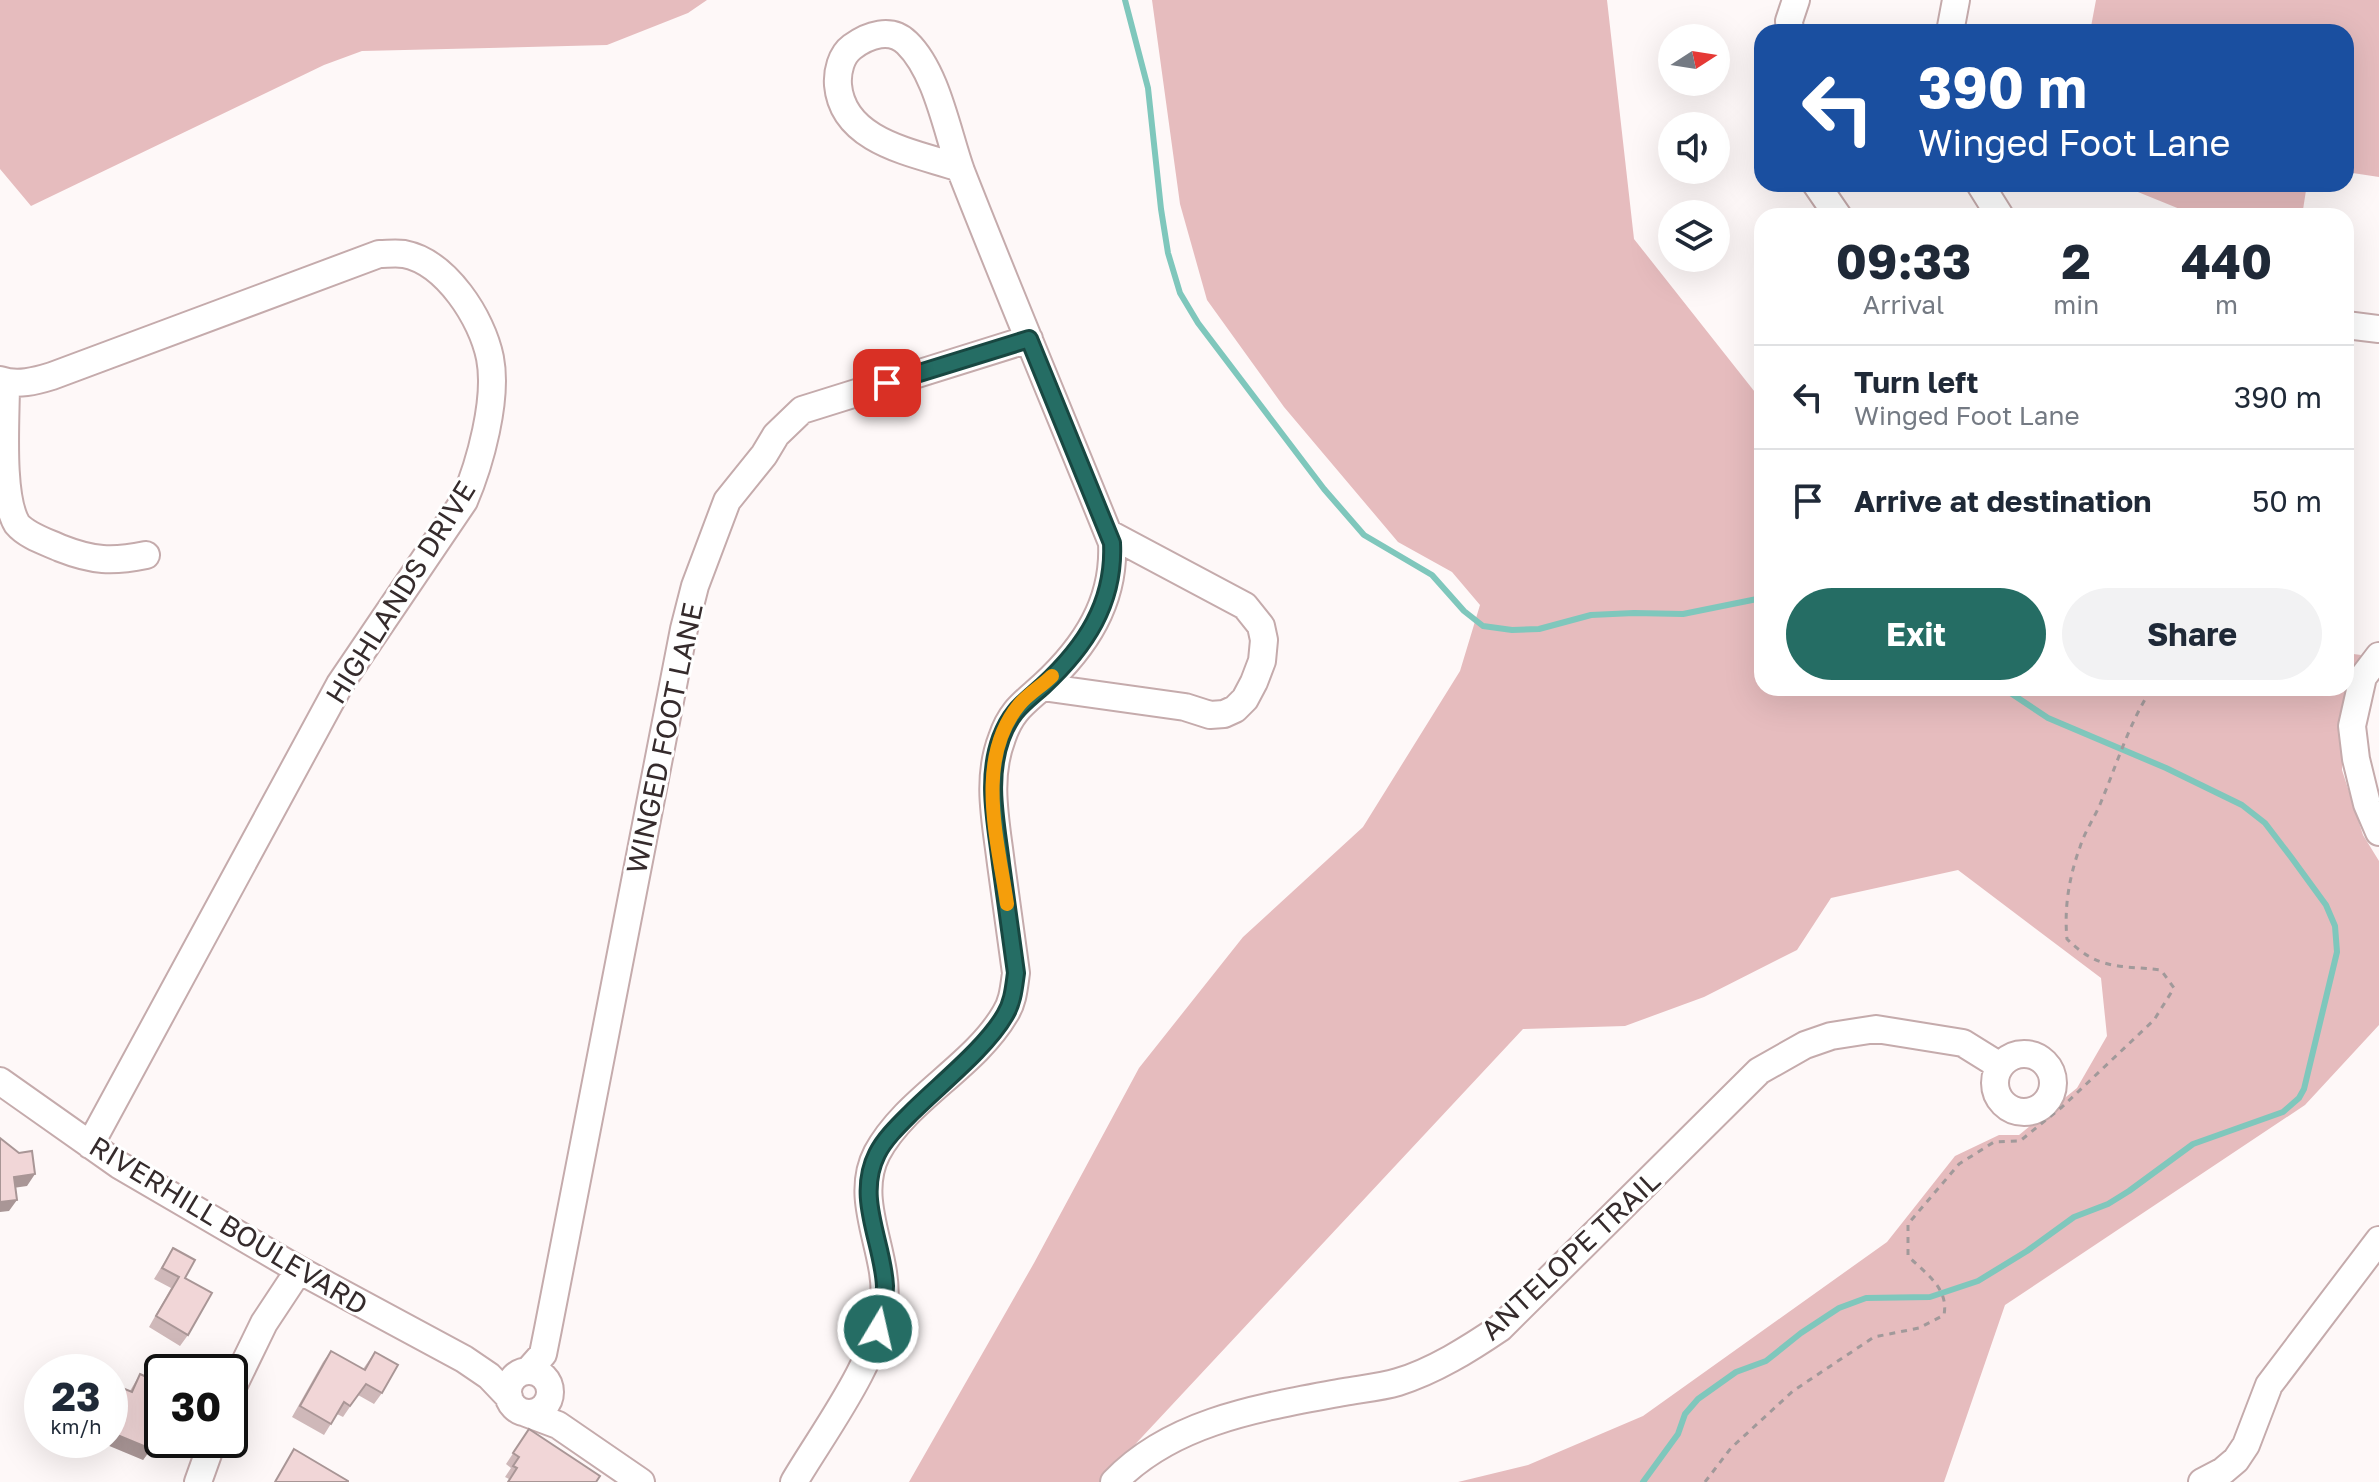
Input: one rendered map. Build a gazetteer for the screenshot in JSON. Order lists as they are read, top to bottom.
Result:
{
  "streets": {
    "street": [
      "HIGHLANDS DRIVE",
      "WINGED FOOT LANE",
      "RIVERHILL BOULEVARD",
      "ANTELOPE TRAIL"
    ]
  },
  "crossings": [
    ["HIGHLANDS DRIVE", "RIVERHILL BOULEVARD"],
    ["WINGED FOOT LANE", "RIVERHILL BOULEVARD"]
  ],
  "north": "right",
  "page": {
    "turn": ["390 m", "Winged Foot Lane"],
    "eta": [
      "09:33",
      "Arrival",
      "2",
      "min",
      "440",
      "m"
    ],
    "list": [
      {
        "name": "Turn left",
        "note": "Winged Foot Lane",
        "value": "390 m"
      },
      {
        "name": "Arrive at destination",
        "value": "50 m"
      }
    ],
    "buttons": ["Exit", "Share"],
    "speed": "23 km/h",
    "limit": "30"
  }
}
